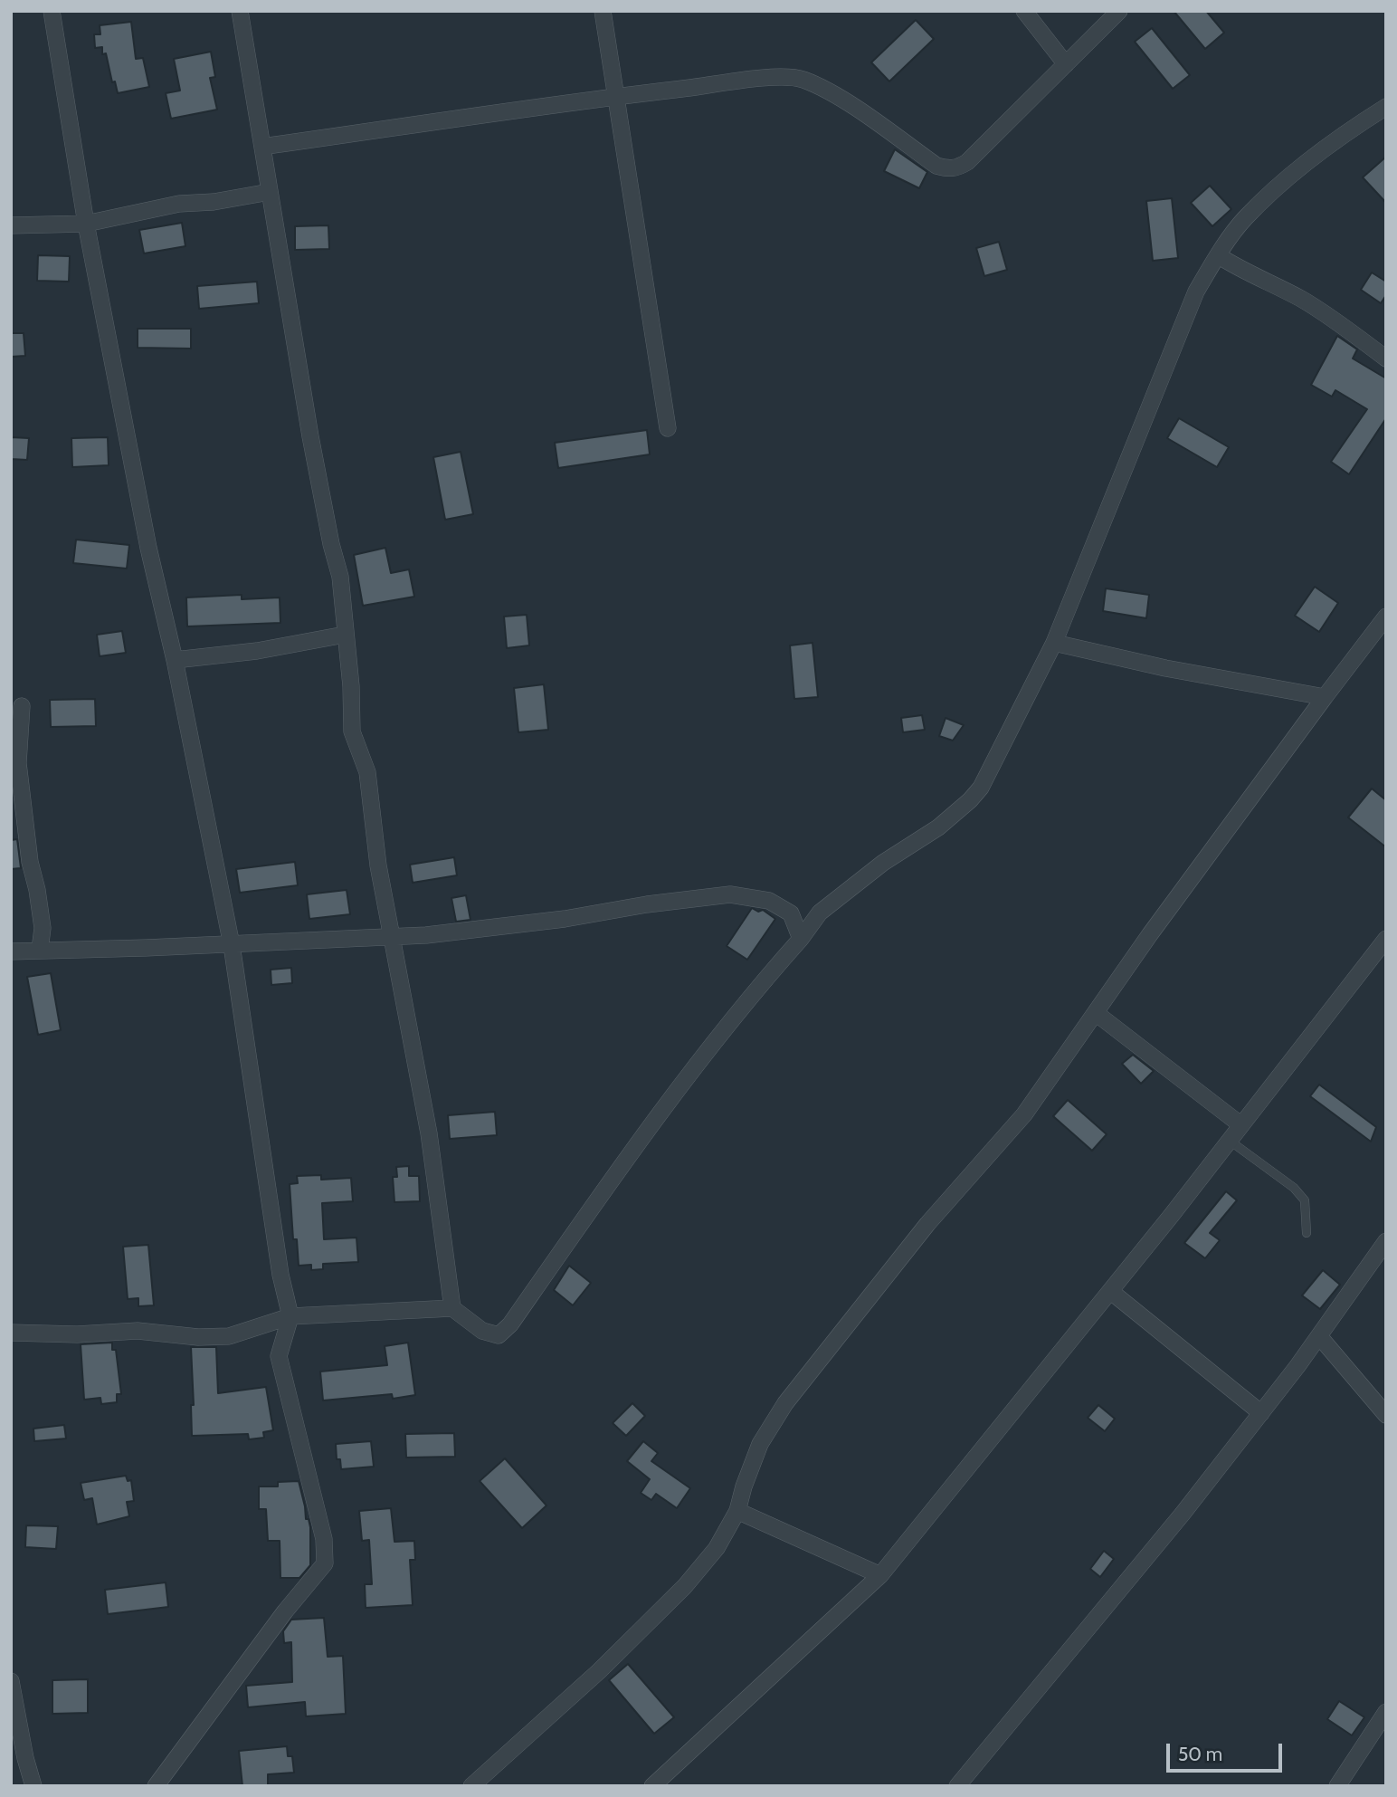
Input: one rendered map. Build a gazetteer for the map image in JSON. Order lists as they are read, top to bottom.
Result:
{
  "scale_bar": "50 m"
}
